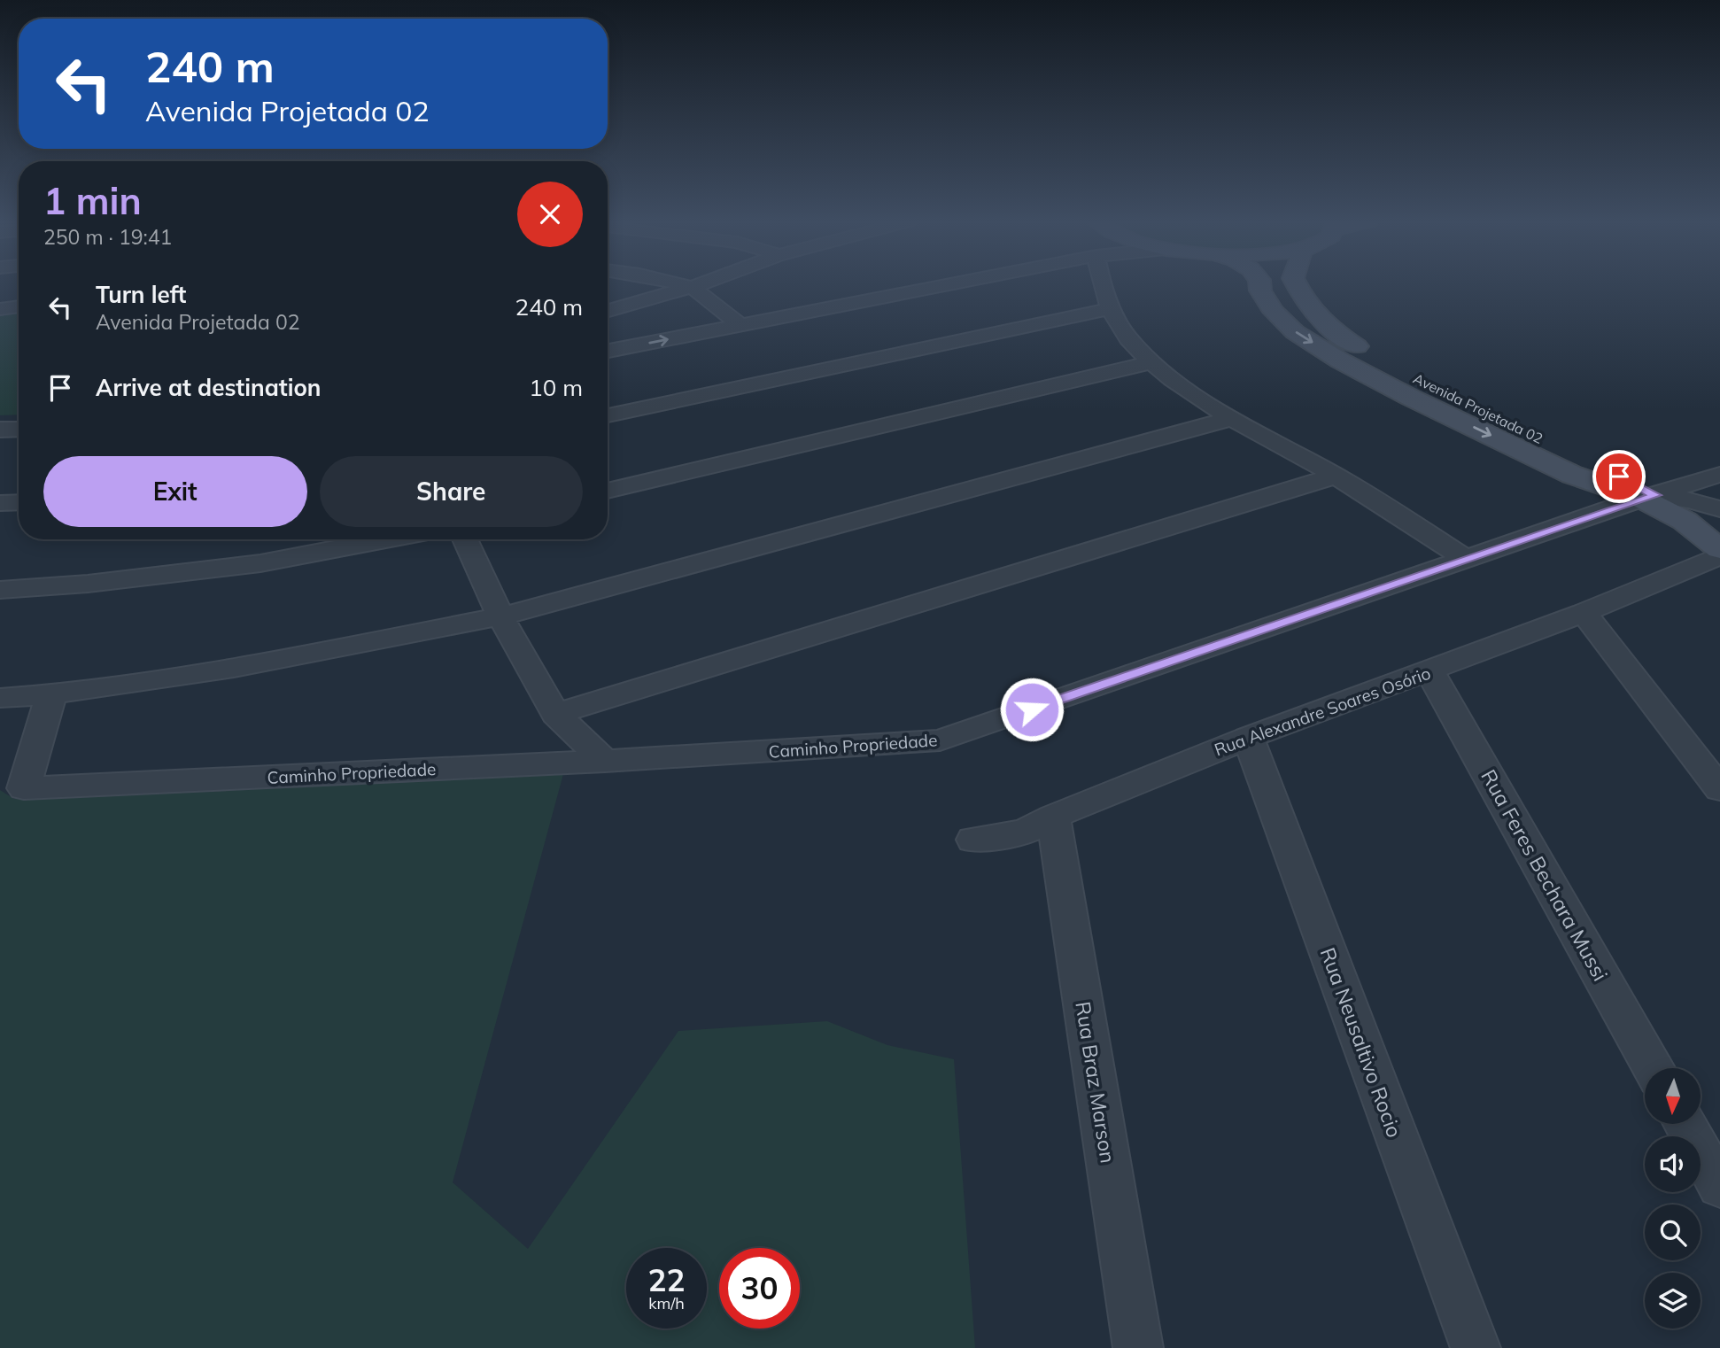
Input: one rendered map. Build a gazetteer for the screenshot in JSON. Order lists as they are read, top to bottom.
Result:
{
  "streets": {
    "street": [
      "Avenida Projetada 02",
      "Rua Alexandre Soares Osório",
      "Caminho Propriedade",
      "Rua Feres Bechara Mussi",
      "Rua Neusaltivo Rocio",
      "Rua Braz Marson"
    ]
  },
  "crossings": [
    ["Avenida Projetada 02", "Caminho Propriedade"],
    ["Rua Alexandre Soares Osório", "Rua Feres Bechara Mussi"],
    ["Rua Alexandre Soares Osório", "Rua Neusaltivo Rocio"],
    ["Rua Alexandre Soares Osório", "Rua Braz Marson"]
  ],
  "north": "bottom",
  "page": {
    "turn": ["240 m", "Avenida Projetada 02"],
    "heading": ["1 min", "250 m · 19:41"],
    "list": [
      {
        "name": "Turn left",
        "note": "Avenida Projetada 02",
        "value": "240 m"
      },
      {
        "name": "Arrive at destination",
        "value": "10 m"
      }
    ],
    "buttons": ["Exit", "Share"],
    "speed": "22 km/h",
    "limit": "30"
  }
}
